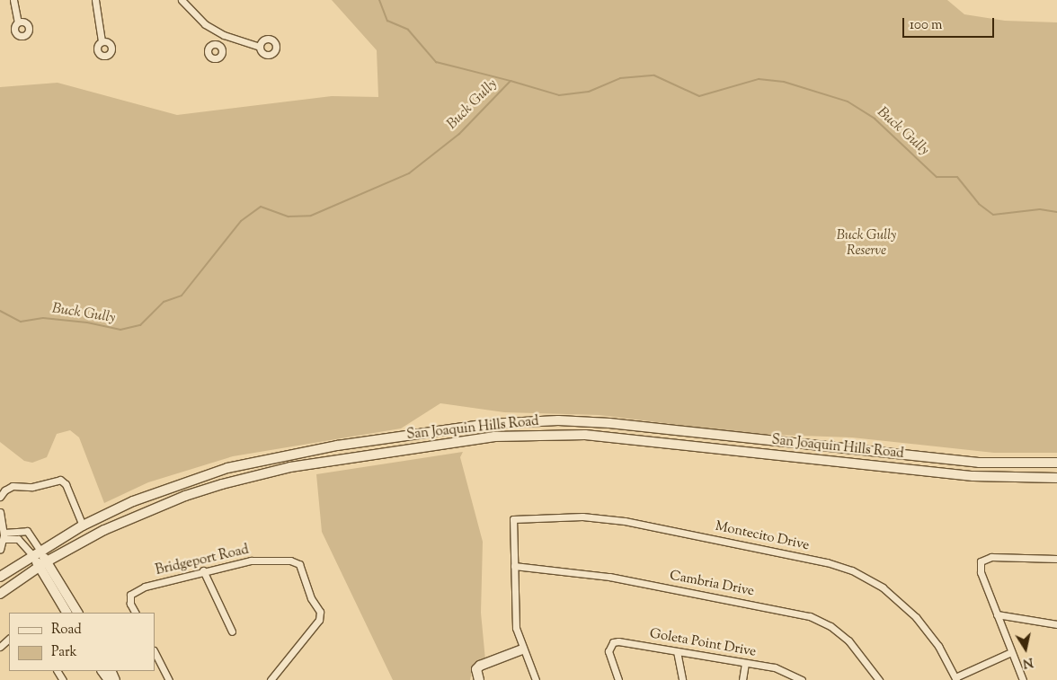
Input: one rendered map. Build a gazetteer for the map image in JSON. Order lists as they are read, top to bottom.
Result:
{
  "streets": {
    "main road": ["San Joaquin Hills Road"],
    "street": [
      "Montecito Drive",
      "Bridgeport Road",
      "Cambria Drive",
      "Goleta Point Drive"
    ]
  },
  "crossings": [
    ["Montecito Drive", "Cambria Drive"]
  ],
  "water": ["Buck Gully"],
  "parks": ["Buck Gully Reserve"],
  "legend": ["Road", "Park"],
  "scale_bar": "100 m",
  "north": "bottom"
}
